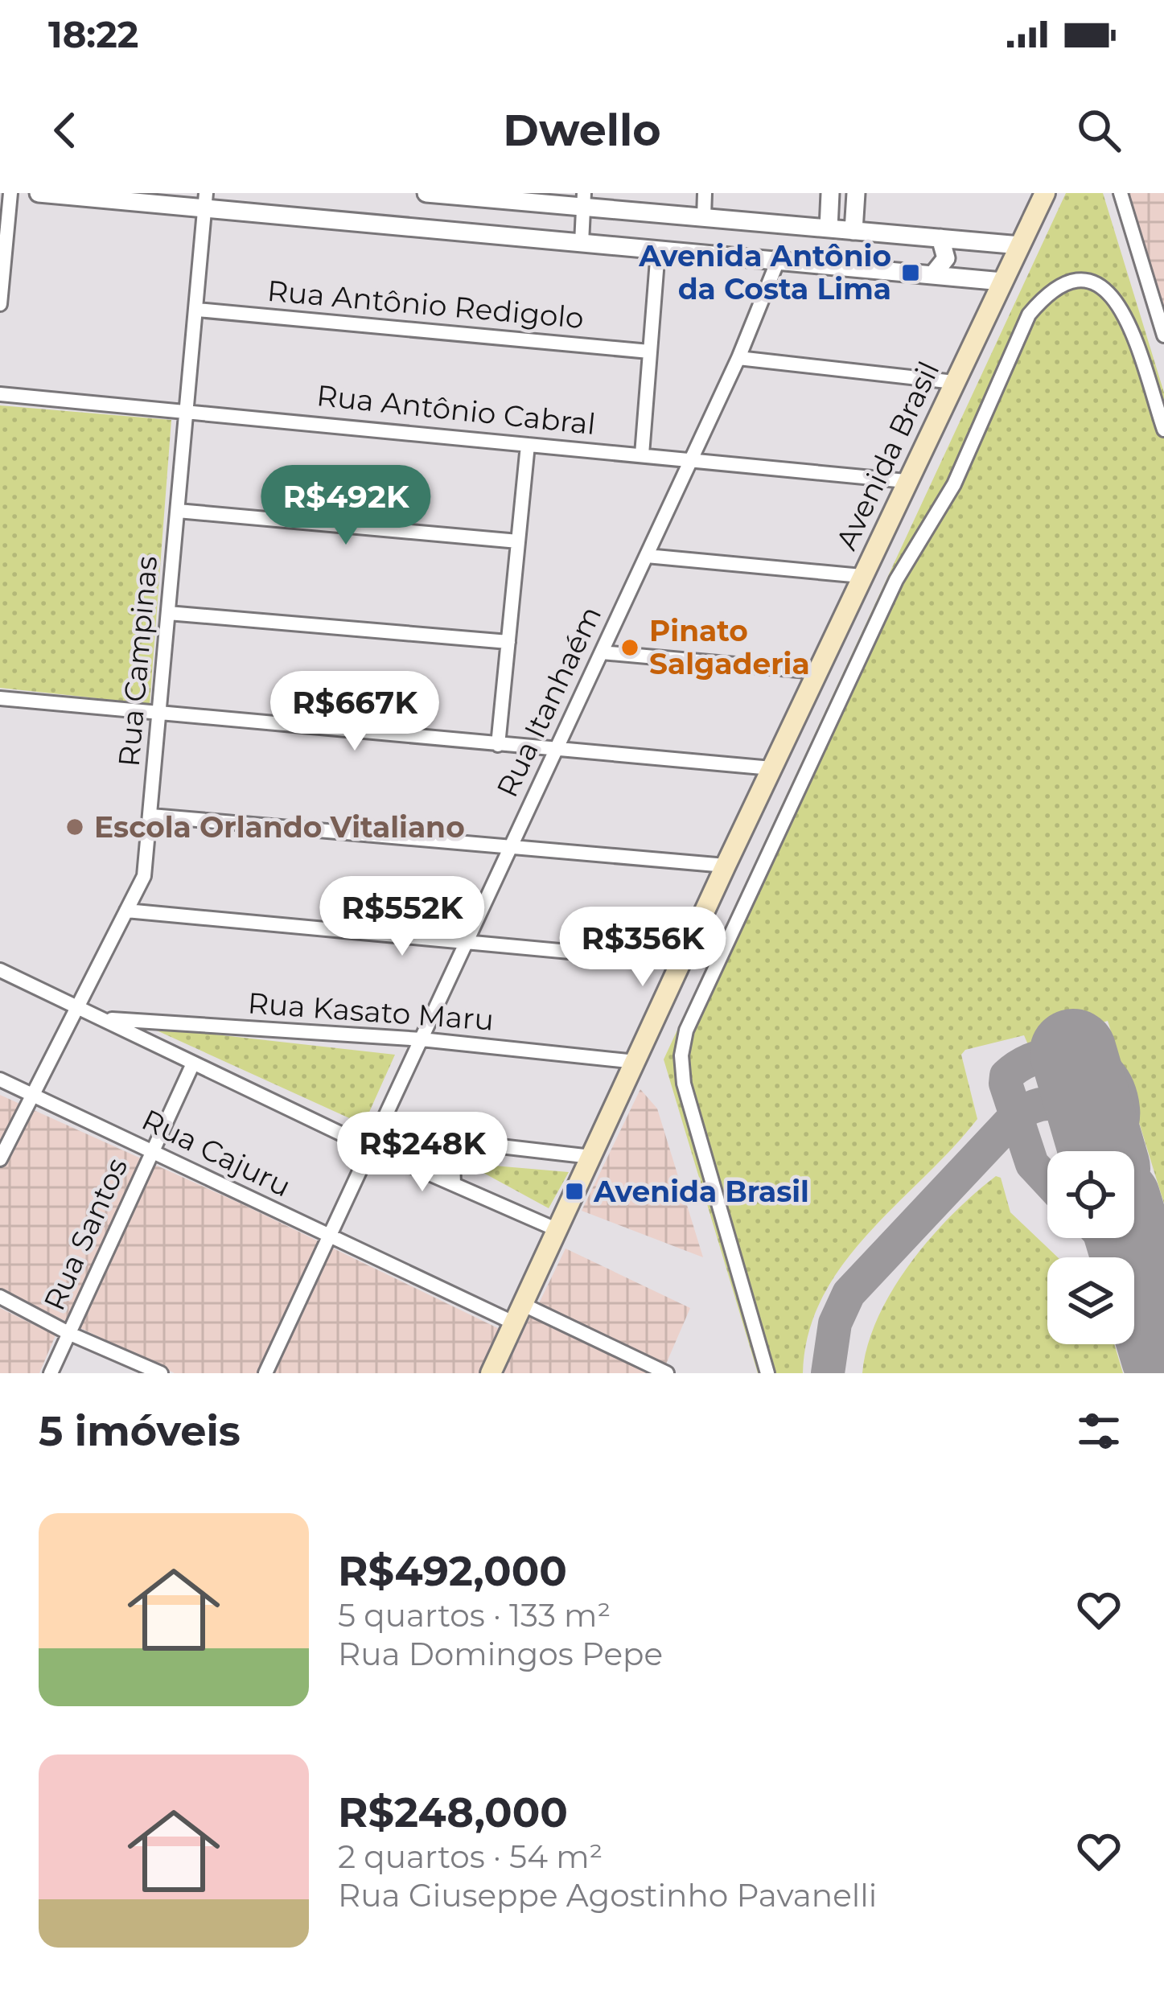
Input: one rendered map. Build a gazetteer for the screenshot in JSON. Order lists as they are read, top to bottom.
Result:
{
  "streets": {
    "main road": ["Avenida Brasil"],
    "street": [
      "Rua Antônio Redigolo",
      "Rua Antônio Cabral",
      "Rua Campinas",
      "Rua Itanhaém",
      "Rua Kasato Maru",
      "Rua Cajuru",
      "Rua Santos"
    ]
  },
  "crossings": [
    ["Rua Antônio Redigolo", "Rua Campinas"],
    ["Rua Antônio Cabral", "Avenida Brasil"],
    ["Rua Antônio Cabral", "Rua Campinas"],
    ["Rua Antônio Cabral", "Rua Itanhaém"],
    ["Avenida Brasil", "Rua Kasato Maru"],
    ["Avenida Brasil", "Rua Cajuru"],
    ["Rua Campinas", "Rua Cajuru"],
    ["Rua Itanhaém", "Rua Kasato Maru"],
    ["Rua Itanhaém", "Rua Cajuru"],
    ["Rua Cajuru", "Rua Santos"]
  ],
  "places": {
    "transit": ["Avenida Antônio da Costa Lima", "Avenida Brasil"],
    "other": ["Pinato Salgaderia", "Escola Orlando Vitaliano"]
  },
  "page": {
    "status": "18:22",
    "header": "Dwello",
    "price": [
      "R$492K",
      "R$667K",
      "R$552K",
      "R$356K",
      "R$248K"
    ],
    "heading": "5 imóveis",
    "list": [
      {
        "name": "R$492,000",
        "note": "5 quartos · 133 m² · Rua Domingos Pepe"
      },
      {
        "name": "R$248,000",
        "note": "2 quartos · 54 m² · Rua Giuseppe Agostinho Pavanelli"
      }
    ]
  }
}
